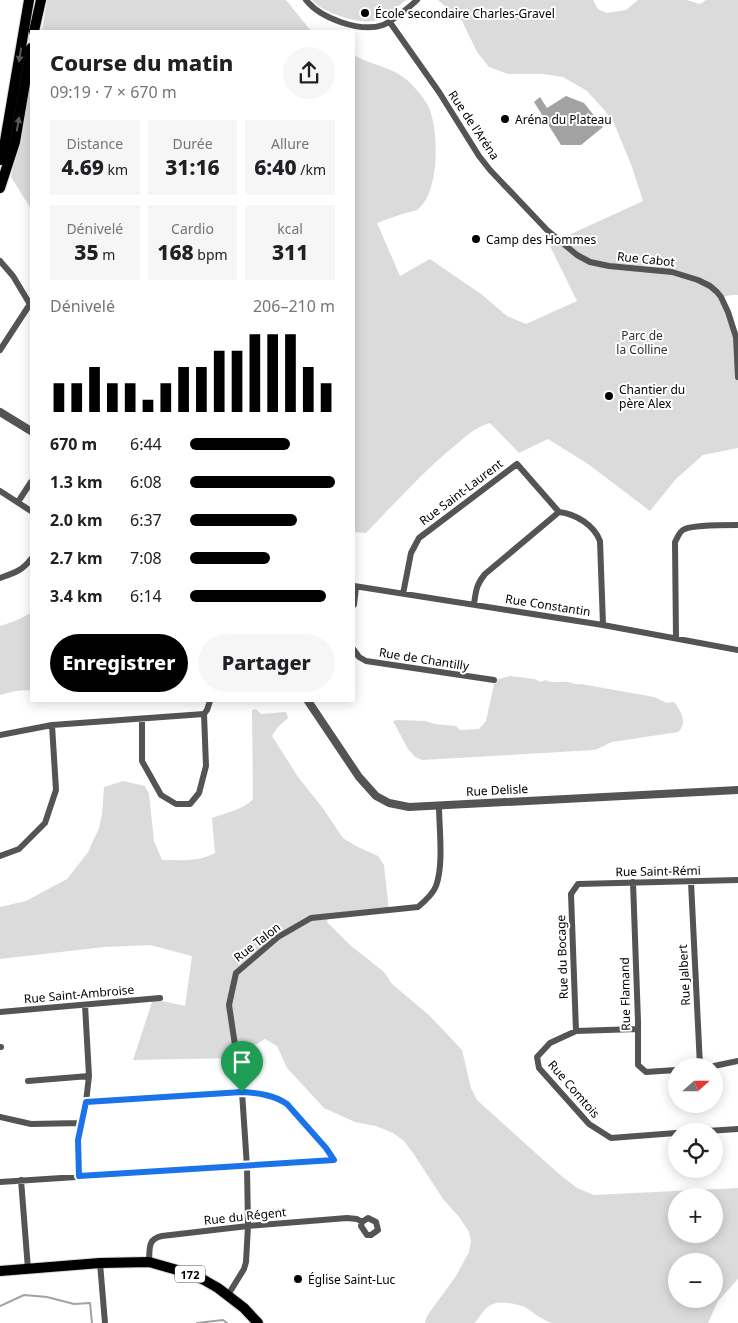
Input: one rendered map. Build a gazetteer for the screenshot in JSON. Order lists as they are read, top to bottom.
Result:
{
  "streets": {
    "main road": ["172"],
    "street": [
      "Rue de l'Aréna",
      "Rue Cabot",
      "Rue Saint-Laurent",
      "Rue Constantin",
      "Rue de Chantilly",
      "Rue Delisle",
      "Rue Saint-Rémi",
      "Rue Talon",
      "Rue du Bocage",
      "Rue Jalbert",
      "Rue Saint-Ambroise",
      "Rue Flamand",
      "Rue Comtois",
      "Rue du Régent"
    ]
  },
  "crossings": [
    ["Rue de l'Aréna", "Rue Cabot"],
    ["Rue Saint-Laurent", "Rue Constantin"],
    ["Rue Delisle", "Rue Talon"],
    ["Rue Saint-Rémi", "Rue du Bocage"],
    ["Rue Saint-Rémi", "Rue Jalbert"],
    ["Rue Saint-Rémi", "Rue Flamand"],
    ["Rue Talon", "Rue du Régent"],
    ["Rue Talon", "172"],
    ["Rue du Bocage", "Rue Comtois"],
    ["Rue du Régent", "172"]
  ],
  "parks": ["Parc de la Colline"],
  "places": [
    "École secondaire Charles-Gravel",
    "Aréna du Plateau",
    "Camp des Hommes",
    "Chantier du père Alex",
    "Église Saint-Luc"
  ],
  "north": "right",
  "page": {
    "heading": ["Course du matin", "09:19 · 7 × 670 m"],
    "stats": [
      ["Distance", "4.69 km"],
      ["Durée", "31:16"],
      ["Allure", "6:40 /km"],
      ["Dénivelé", "35 m"],
      ["Cardio", "168 bpm"],
      ["kcal", "311"]
    ],
    "chart": ["Dénivelé", "206–210 m"],
    "list": [
      {
        "name": "670 m",
        "note": "6:44"
      },
      {
        "name": "1.3 km",
        "note": "6:08"
      },
      {
        "name": "2.0 km",
        "note": "6:37"
      },
      {
        "name": "2.7 km",
        "note": "7:08"
      },
      {
        "name": "3.4 km",
        "note": "6:14"
      }
    ],
    "buttons": ["Enregistrer", "Partager"],
    "map_buttons": ["+", "−"]
  }
}
